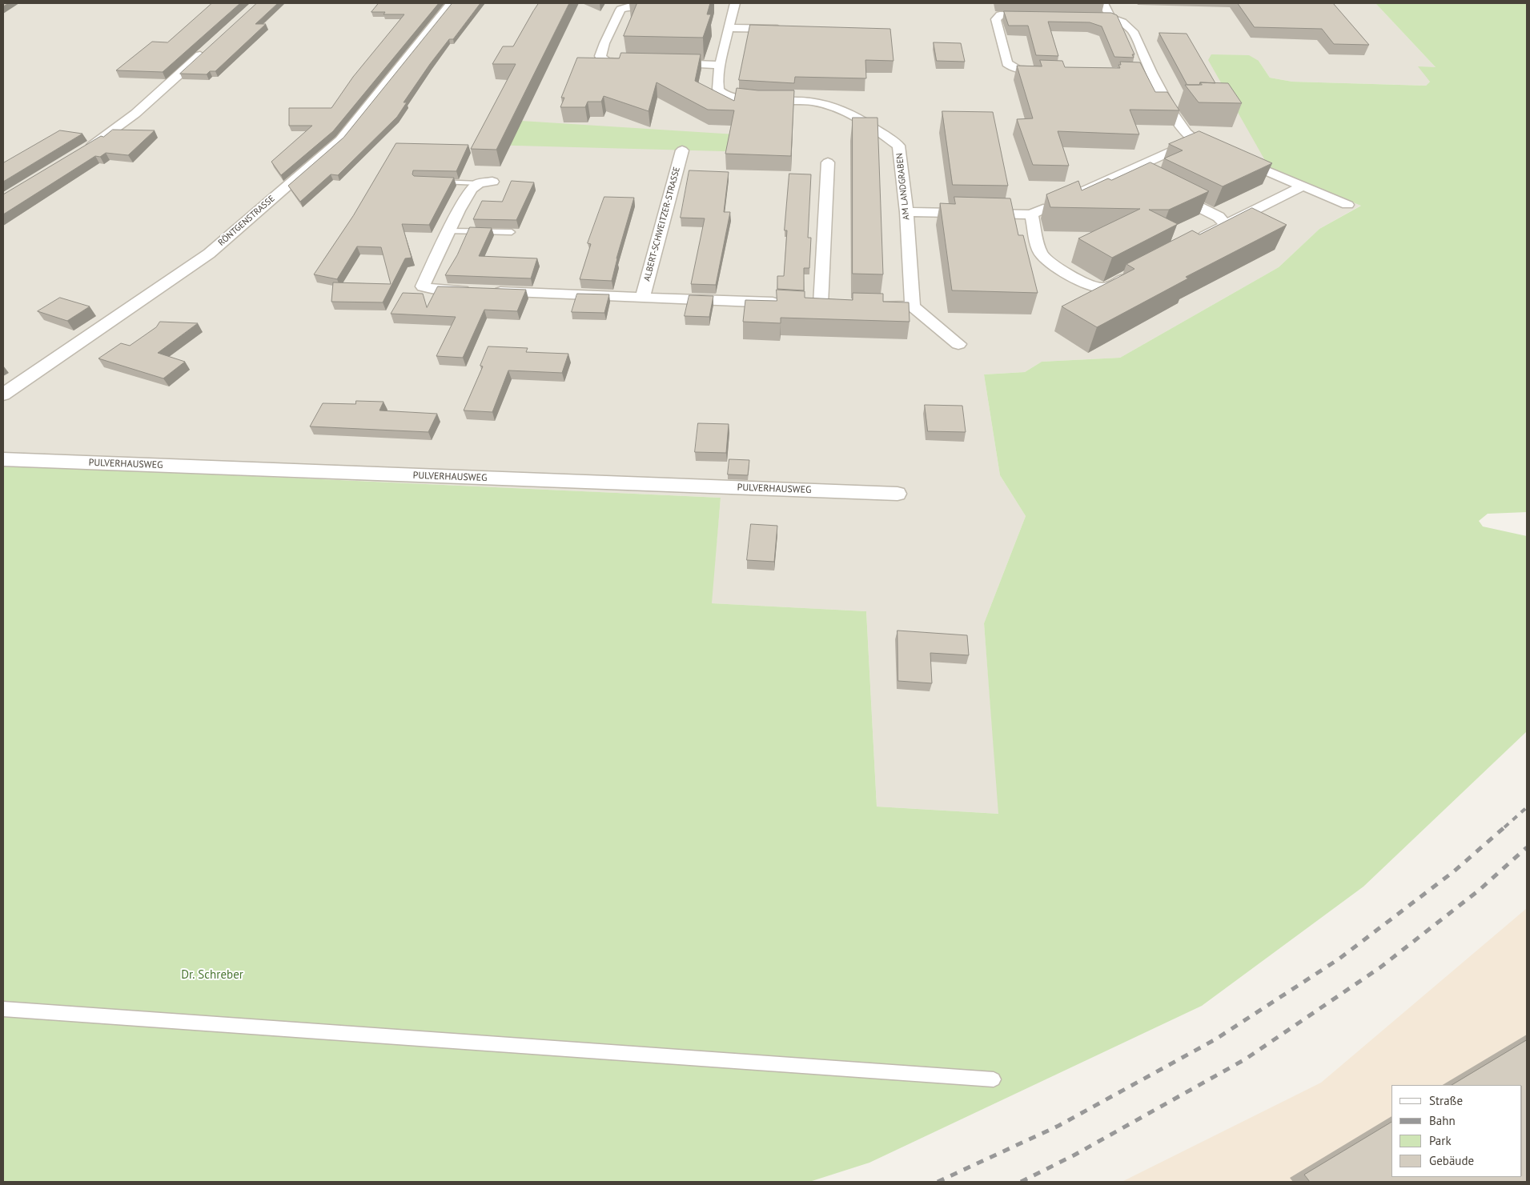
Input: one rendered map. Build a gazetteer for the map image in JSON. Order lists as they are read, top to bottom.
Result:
{
  "streets": {
    "street": [
      "AM LANDGRABEN",
      "RÖNTGENSTRASSE",
      "ALBERT-SCHWEITZER-STRASSE",
      "PULVERHAUSWEG"
    ]
  },
  "parks": ["Dr. Schreber"],
  "legend": [
    "Straße",
    "Bahn",
    "Park",
    "Gebäude"
  ]
}
